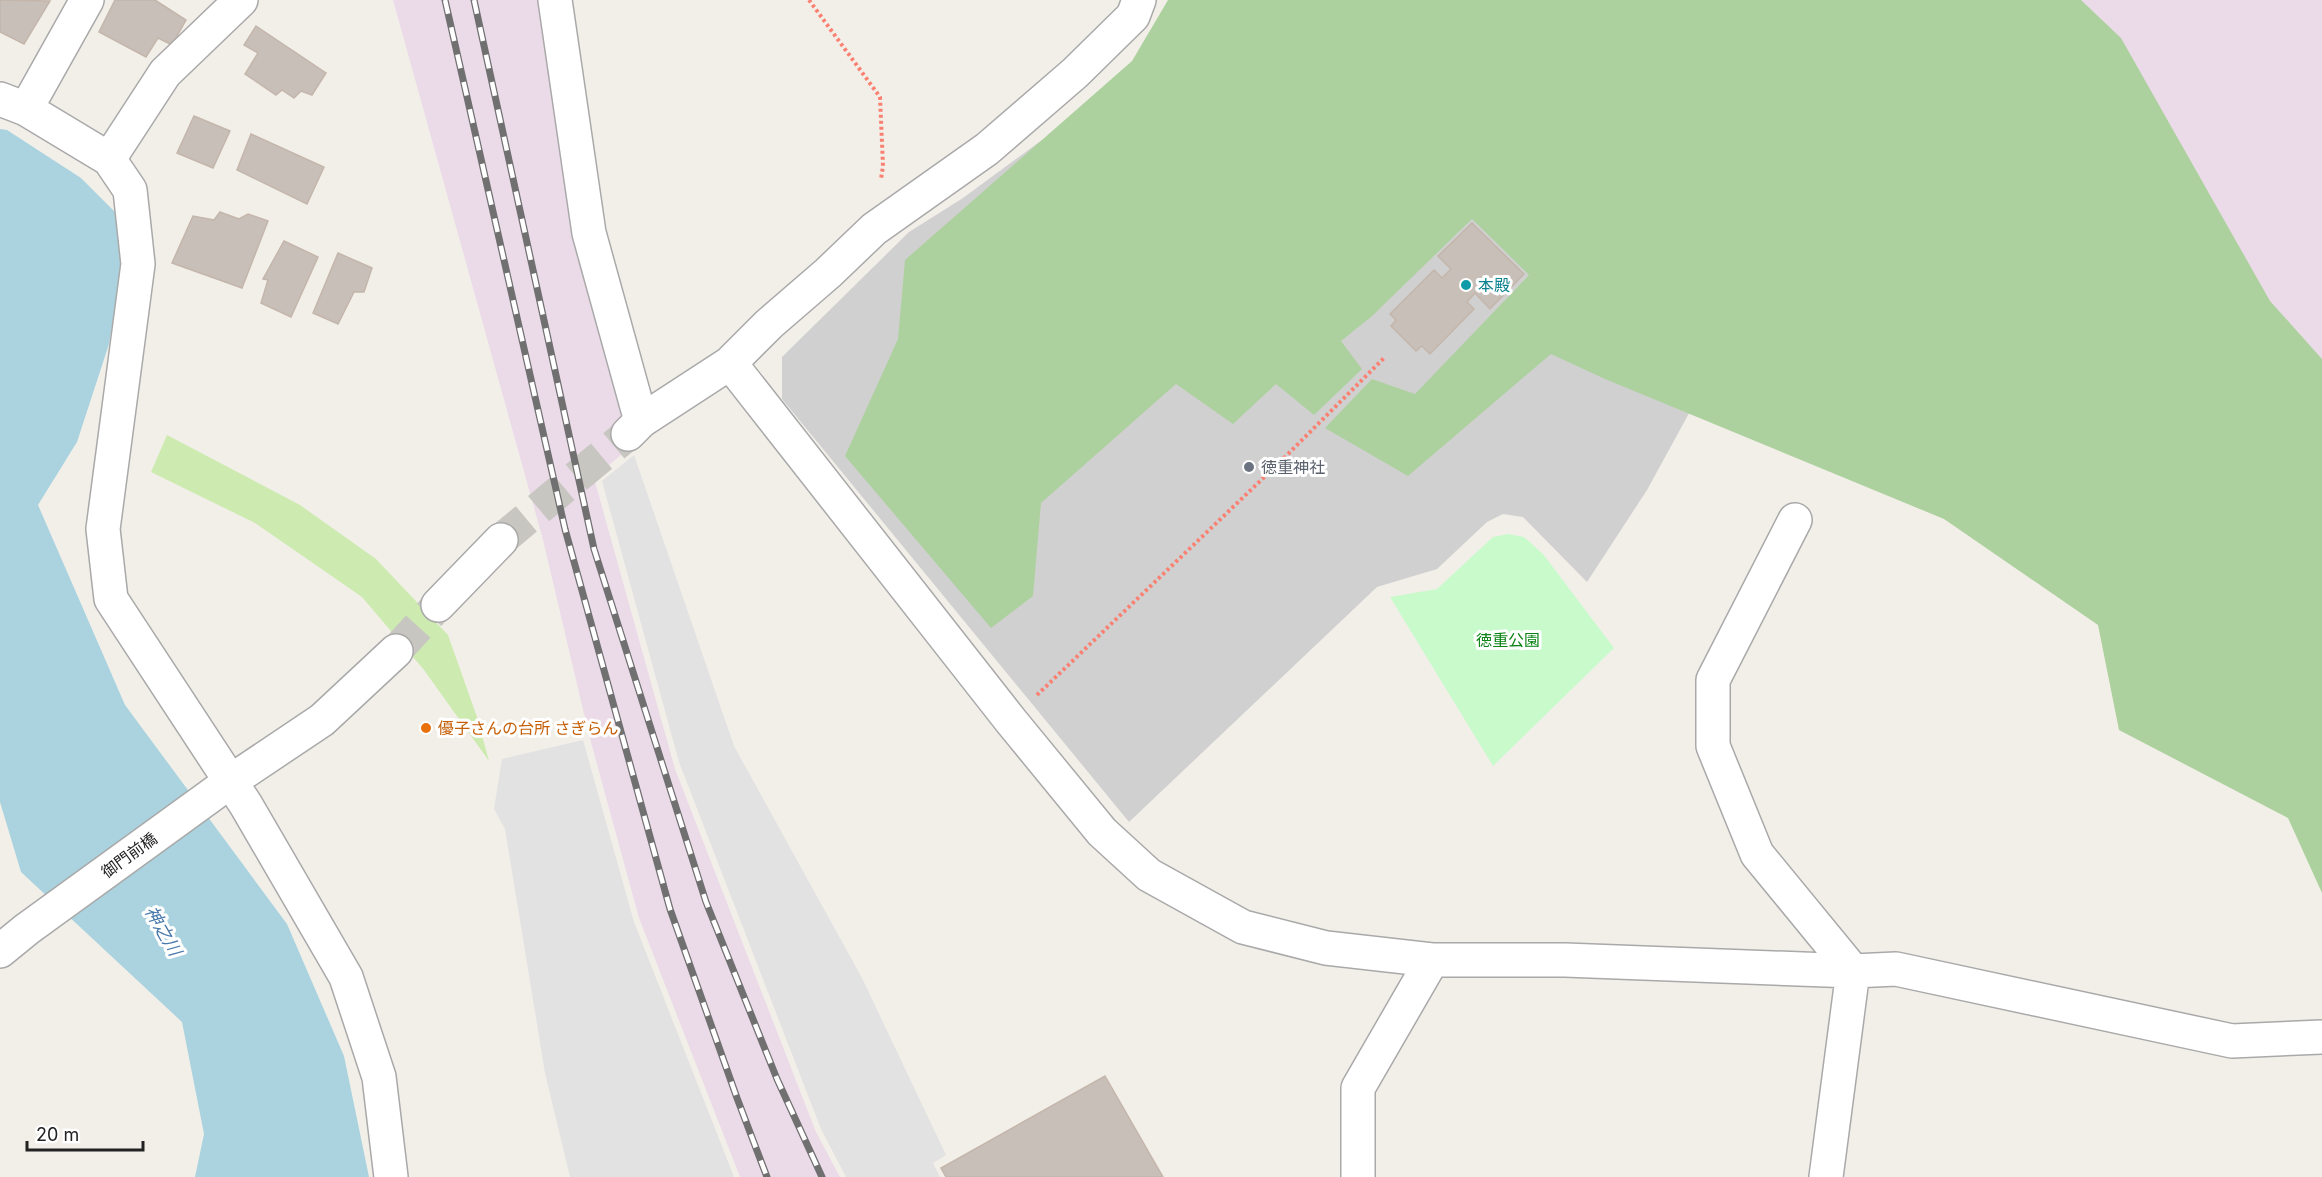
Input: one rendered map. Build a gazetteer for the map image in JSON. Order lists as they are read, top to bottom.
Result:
{
  "streets": {
    "street": ["御門前橋"]
  },
  "water": ["神之川"],
  "parks": ["徳重公園"],
  "places": ["本殿", "徳重神社", "優子さんの台所 さぎらん"],
  "scale_bar": "20 m"
}
